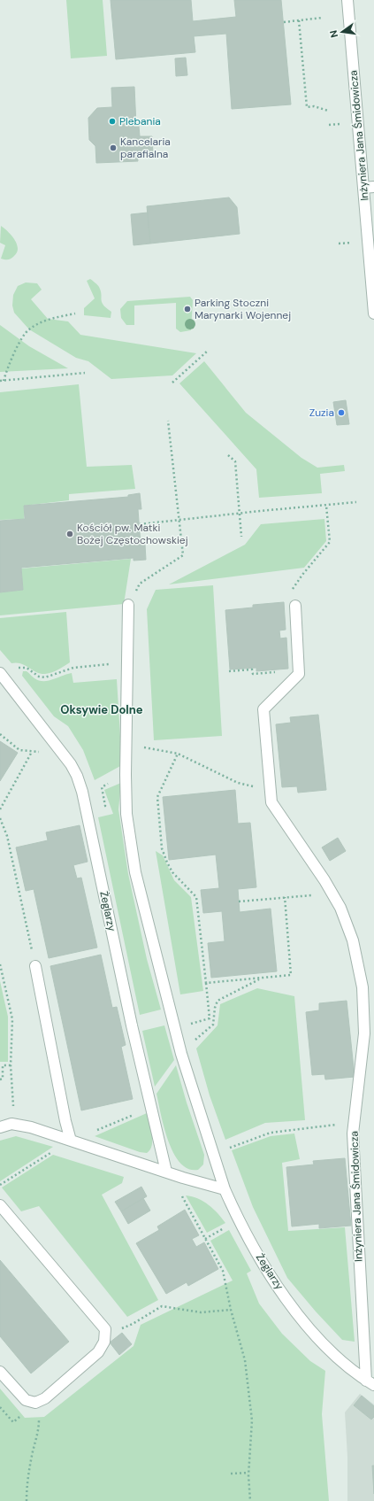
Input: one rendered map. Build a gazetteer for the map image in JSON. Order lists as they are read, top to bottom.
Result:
{
  "streets": {
    "street": ["Inżyniera Jana Śmidowicza", "Żeglarzy"]
  },
  "crossings": [
    ["Inżyniera Jana Śmidowicza", "Żeglarzy"]
  ],
  "districts": ["Oksywie Dolne"],
  "places": [
    "Plebania",
    "Kancelaria parafialna",
    "Parking Stoczni Marynarki Wojennej",
    "Zuzia",
    "Kościół pw. Matki Bożej Częstochowskiej"
  ],
  "north": "left"
}
